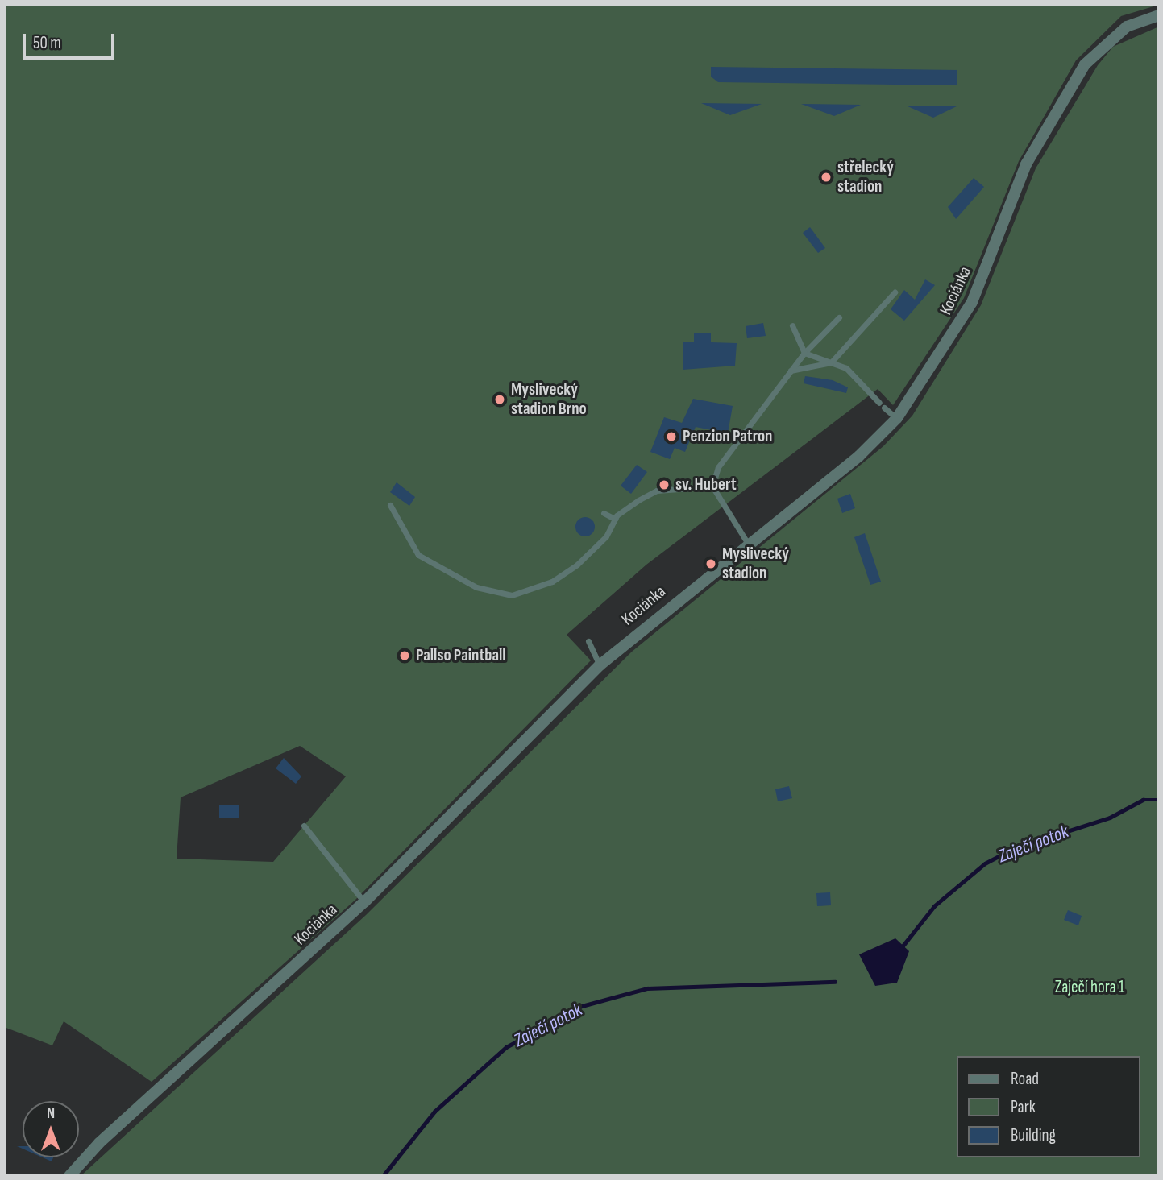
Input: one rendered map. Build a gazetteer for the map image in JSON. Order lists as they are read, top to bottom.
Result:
{
  "streets": {
    "street": ["Kociánka"]
  },
  "water": ["Zaječí potok"],
  "parks": ["Zaječí hora 1"],
  "places": [
    "střelecký stadion",
    "Myslivecký stadion Brno",
    "Penzion Patron",
    "sv. Hubert",
    "Myslivecký stadion",
    "Pallso Paintball"
  ],
  "legend": ["Road", "Park", "Building"],
  "scale_bar": "50 m",
  "north": "top"
}
